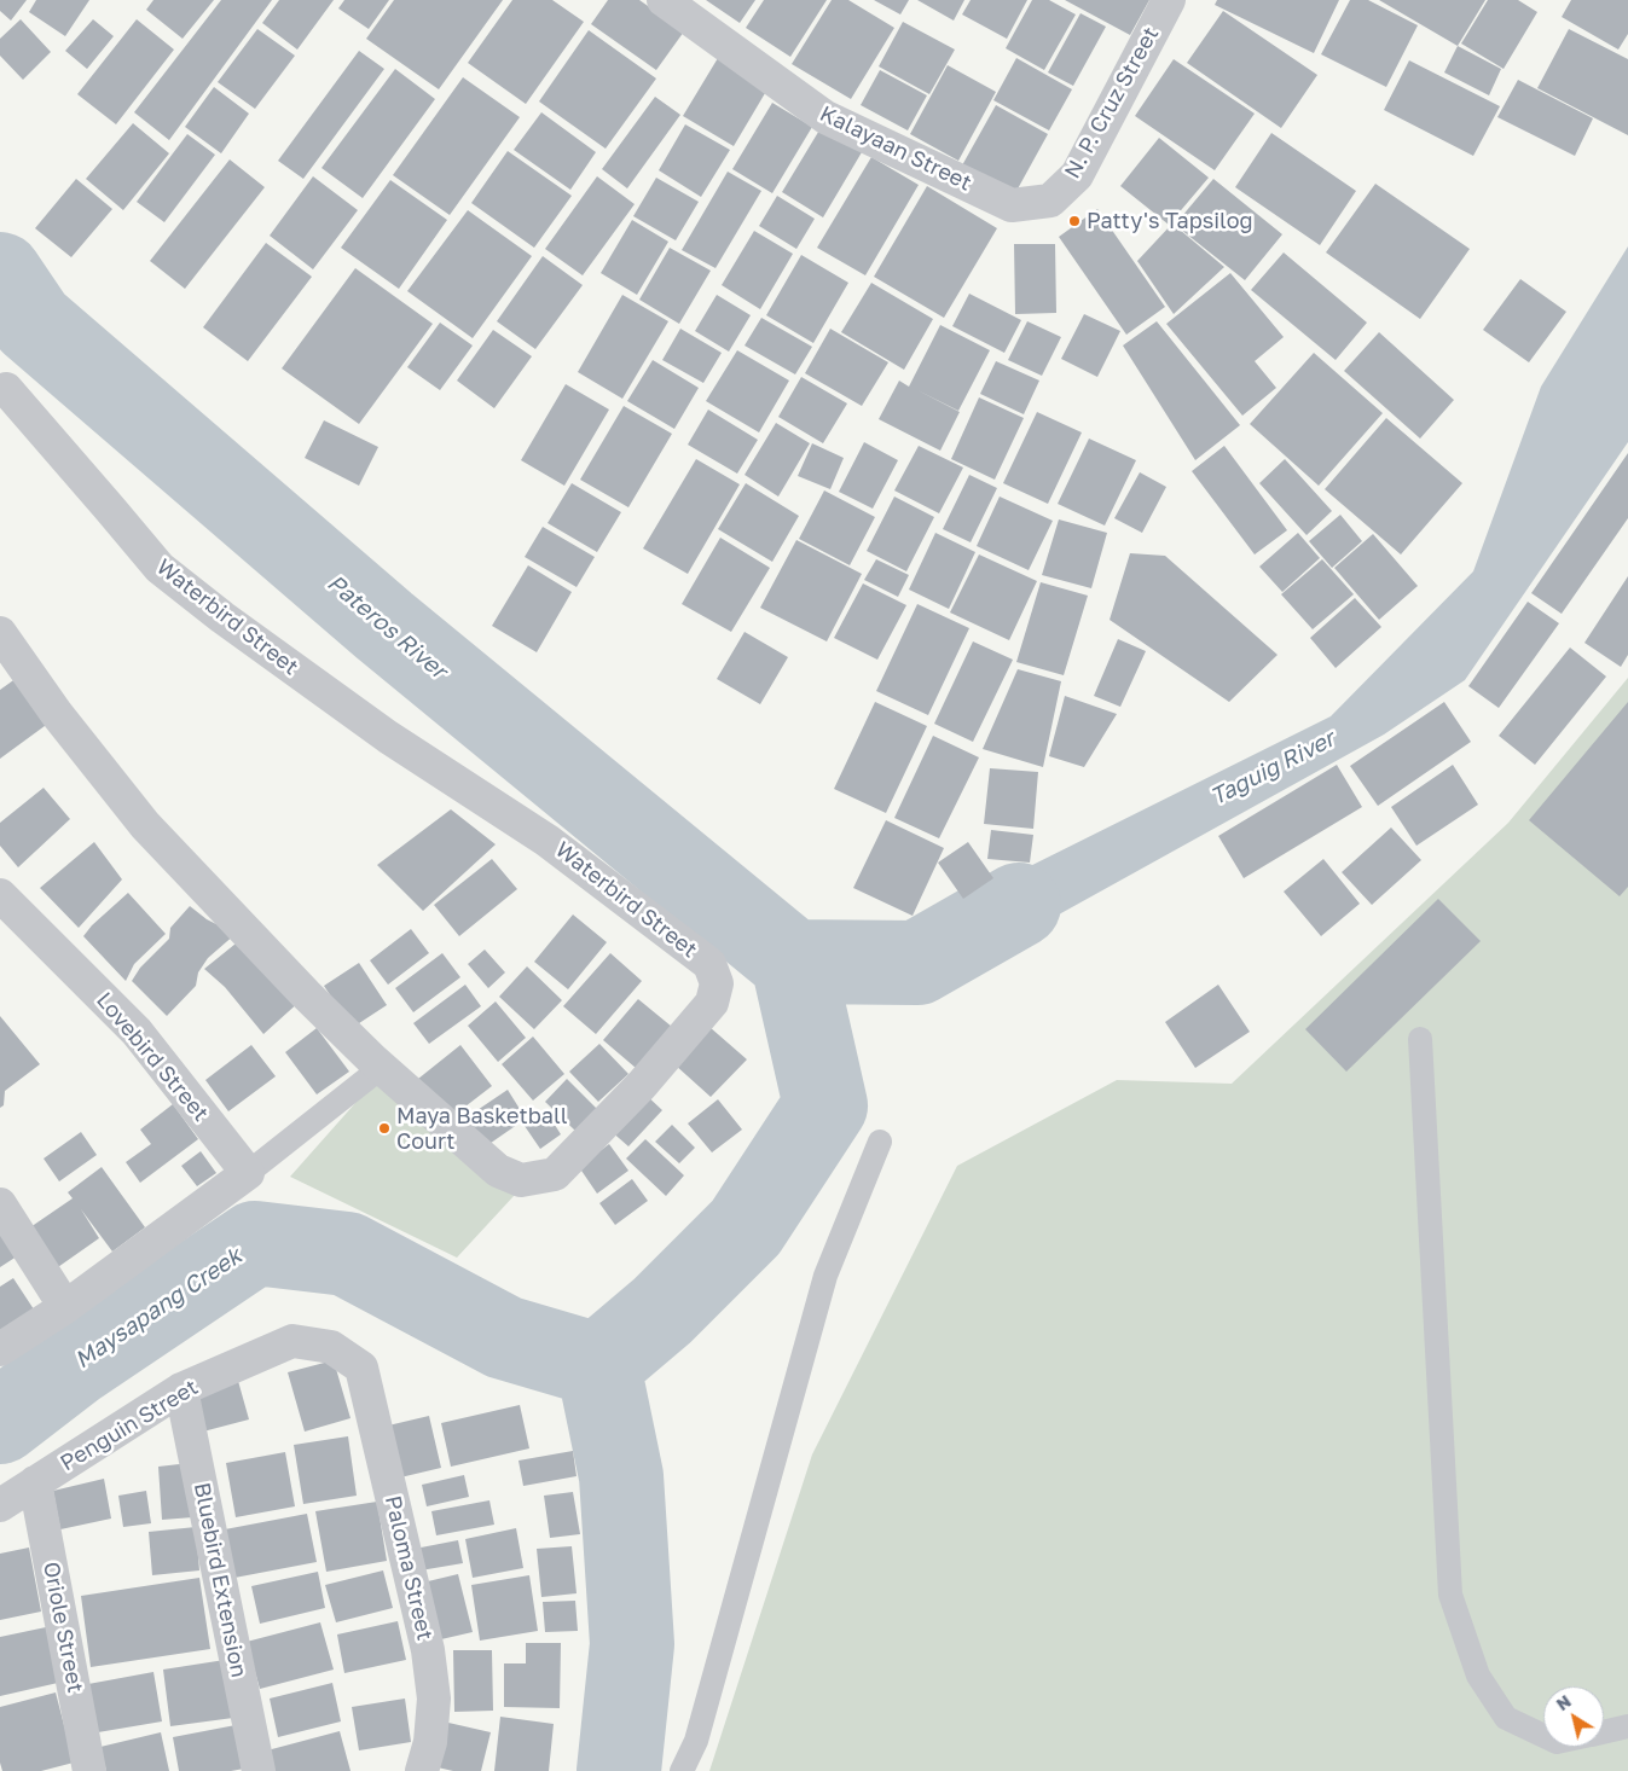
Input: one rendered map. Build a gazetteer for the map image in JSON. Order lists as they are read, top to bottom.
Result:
{
  "streets": {
    "street": [
      "N. P. Cruz Street",
      "Kalayaan Street",
      "Waterbird Street",
      "Lovebird Street",
      "Penguin Street",
      "Paloma Street",
      "Bluebird Extension",
      "Oriole Street"
    ]
  },
  "crossings": [
    ["N. P. Cruz Street", "Kalayaan Street"],
    ["Penguin Street", "Paloma Street"],
    ["Penguin Street", "Bluebird Extension"],
    ["Penguin Street", "Oriole Street"]
  ],
  "water": ["Pateros River", "Taguig River", "Maysapang Creek"],
  "places": ["Patty's Tapsilog", "Maya Basketball Court"],
  "north": "top left"
}
